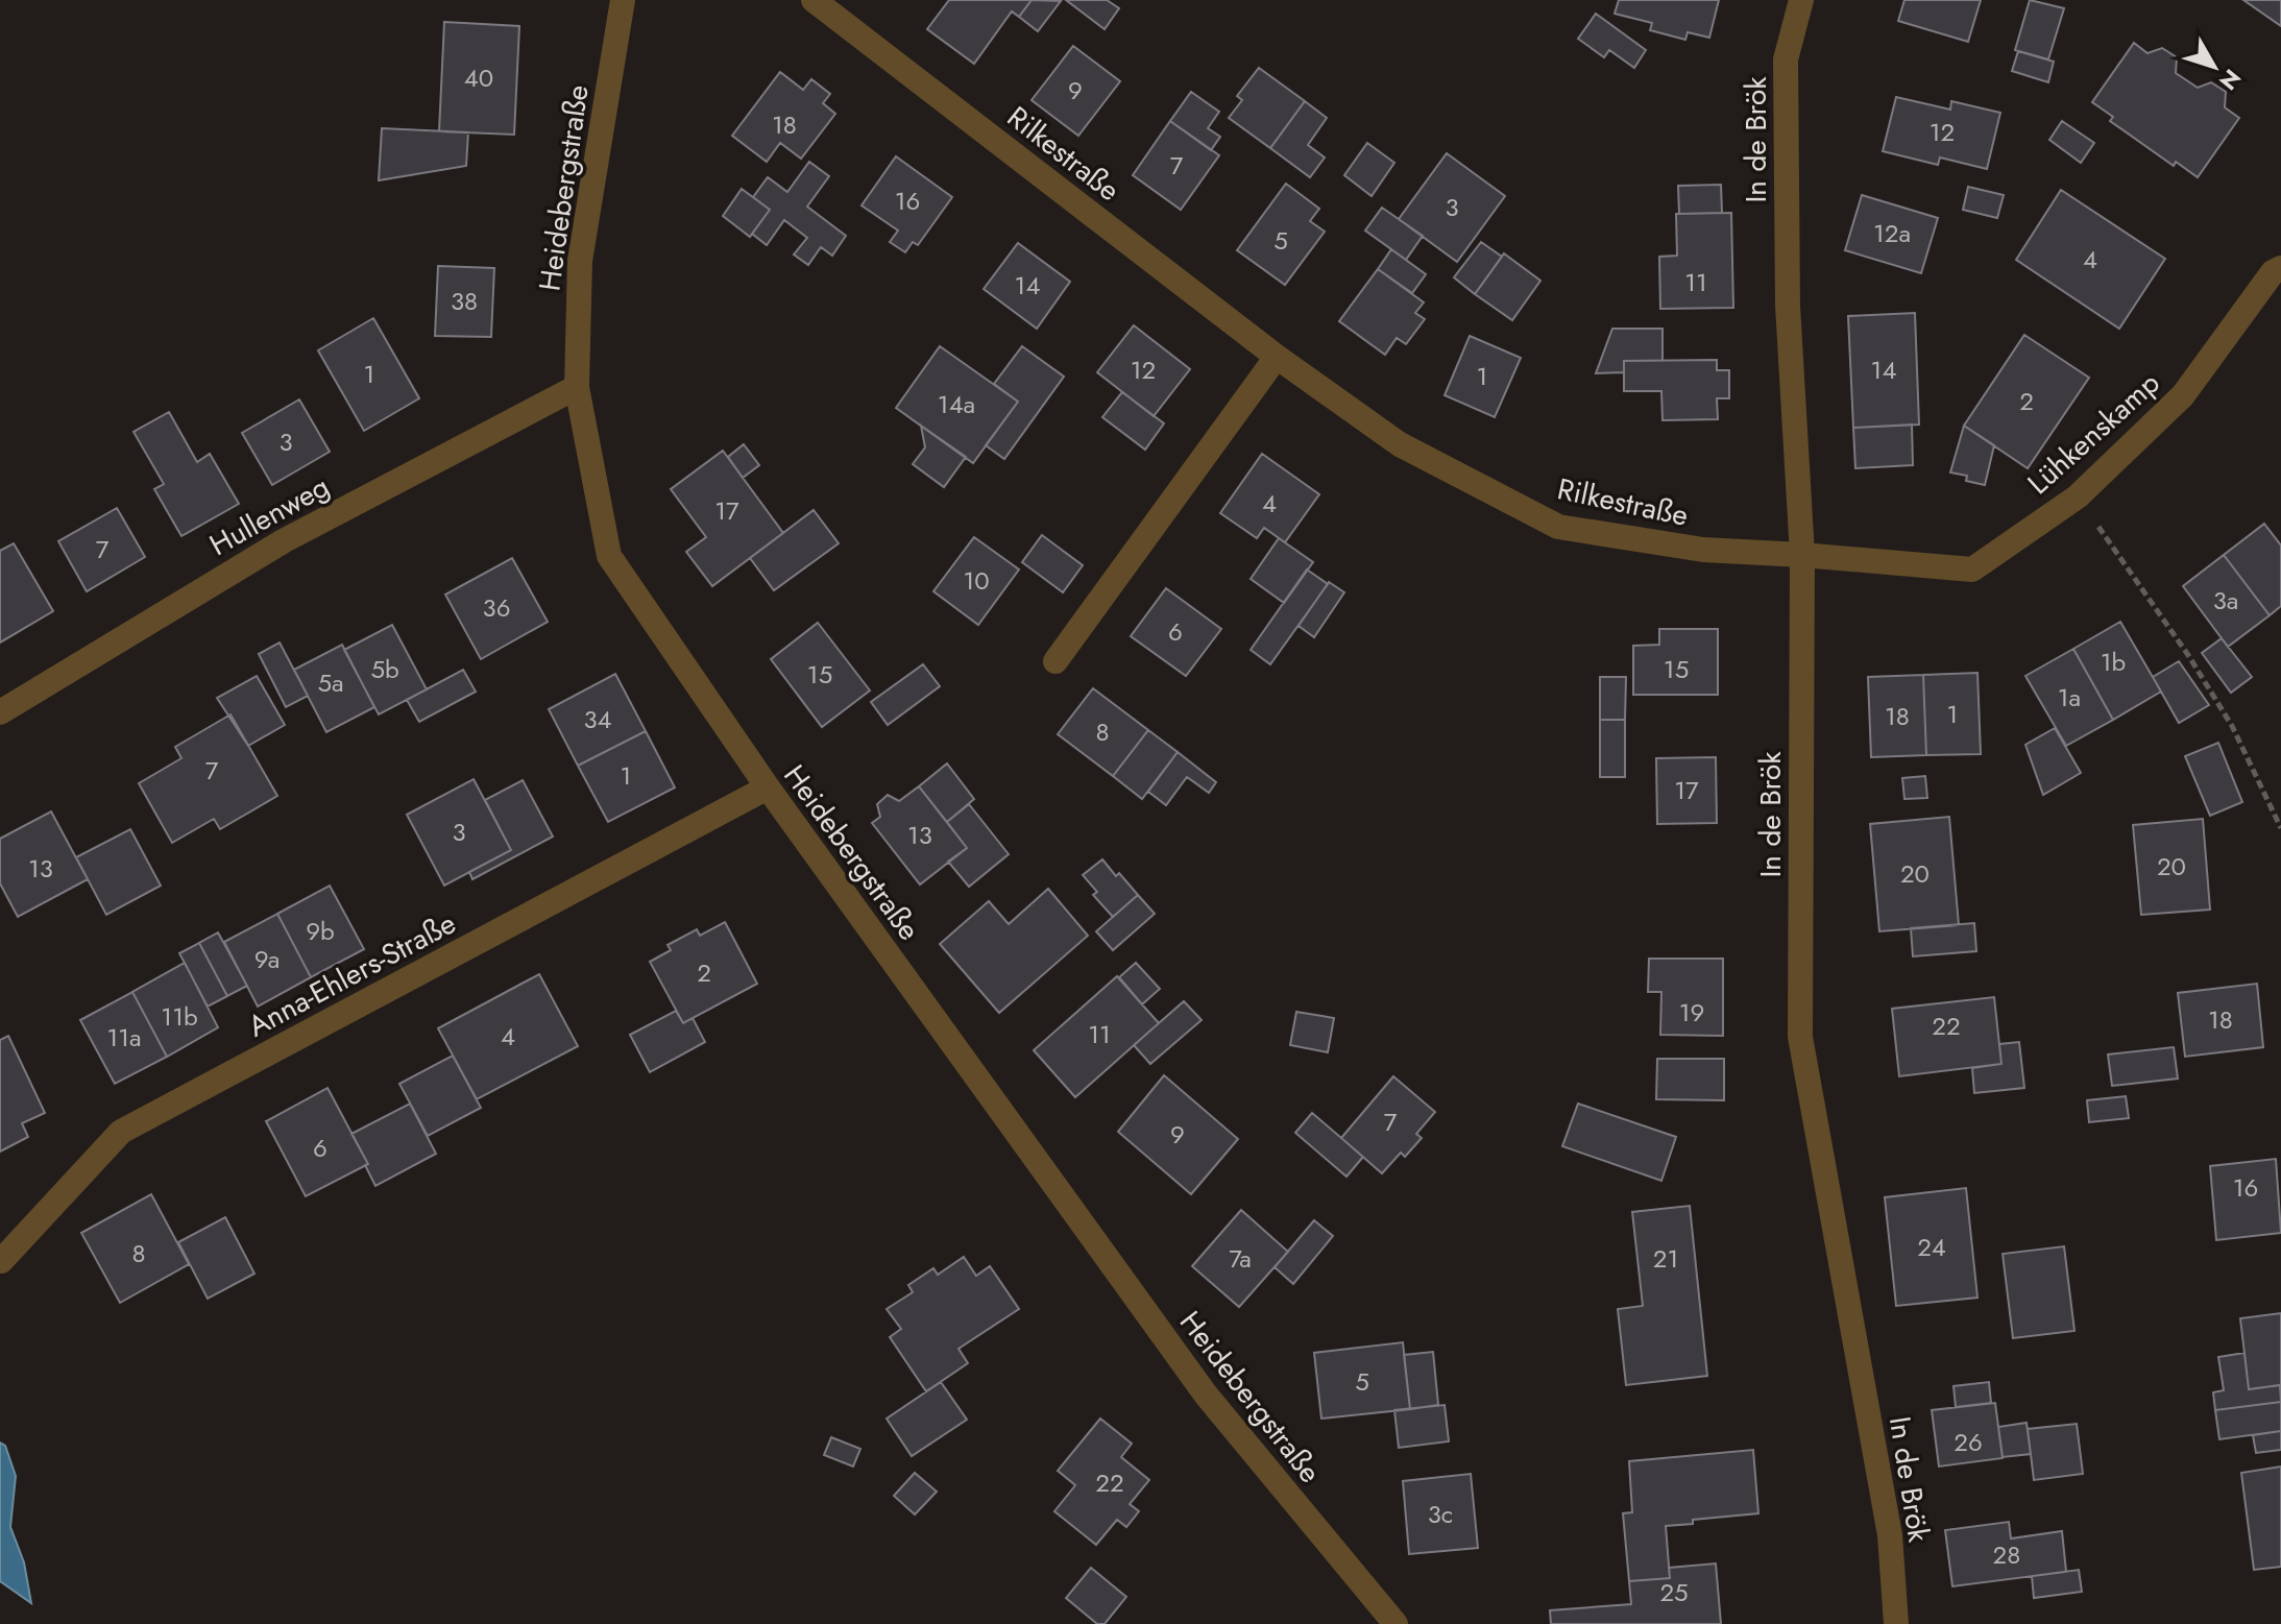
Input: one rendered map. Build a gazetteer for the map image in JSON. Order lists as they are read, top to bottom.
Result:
{
  "streets": {
    "street": [
      "In de Brök",
      "Rilkestraße",
      "Heidebergstraße",
      "Lühkenskamp",
      "Hullenweg",
      "Anna-Ehlers-Straße"
    ]
  },
  "crossings": [
    ["In de Brök", "Rilkestraße"],
    ["In de Brök", "Lühkenskamp"],
    ["Rilkestraße", "Lühkenskamp"],
    ["Heidebergstraße", "Hullenweg"],
    ["Heidebergstraße", "Anna-Ehlers-Straße"]
  ],
  "house_numbers": [
    "40",
    "9",
    "18",
    "12",
    "7",
    "16",
    "3",
    "12a",
    "5",
    "4",
    "11",
    "14",
    "38",
    "12",
    "14",
    "1",
    "1",
    "2",
    "14a",
    "3",
    "4",
    "17",
    "7",
    "10",
    "3a",
    "36",
    "6",
    "1b",
    "5b",
    "15",
    "15",
    "5a",
    "1a",
    "1",
    "18",
    "34",
    "8",
    "7",
    "1",
    "17",
    "3",
    "13",
    "20",
    "13",
    "20",
    "9b",
    "9a",
    "2",
    "19",
    "11b",
    "18",
    "22",
    "11",
    "4",
    "11a",
    "7",
    "9",
    "6",
    "16",
    "24",
    "8",
    "7a",
    "21",
    "5",
    "26",
    "22",
    "3c",
    "28",
    "25"
  ],
  "north": "bottom right"
}
